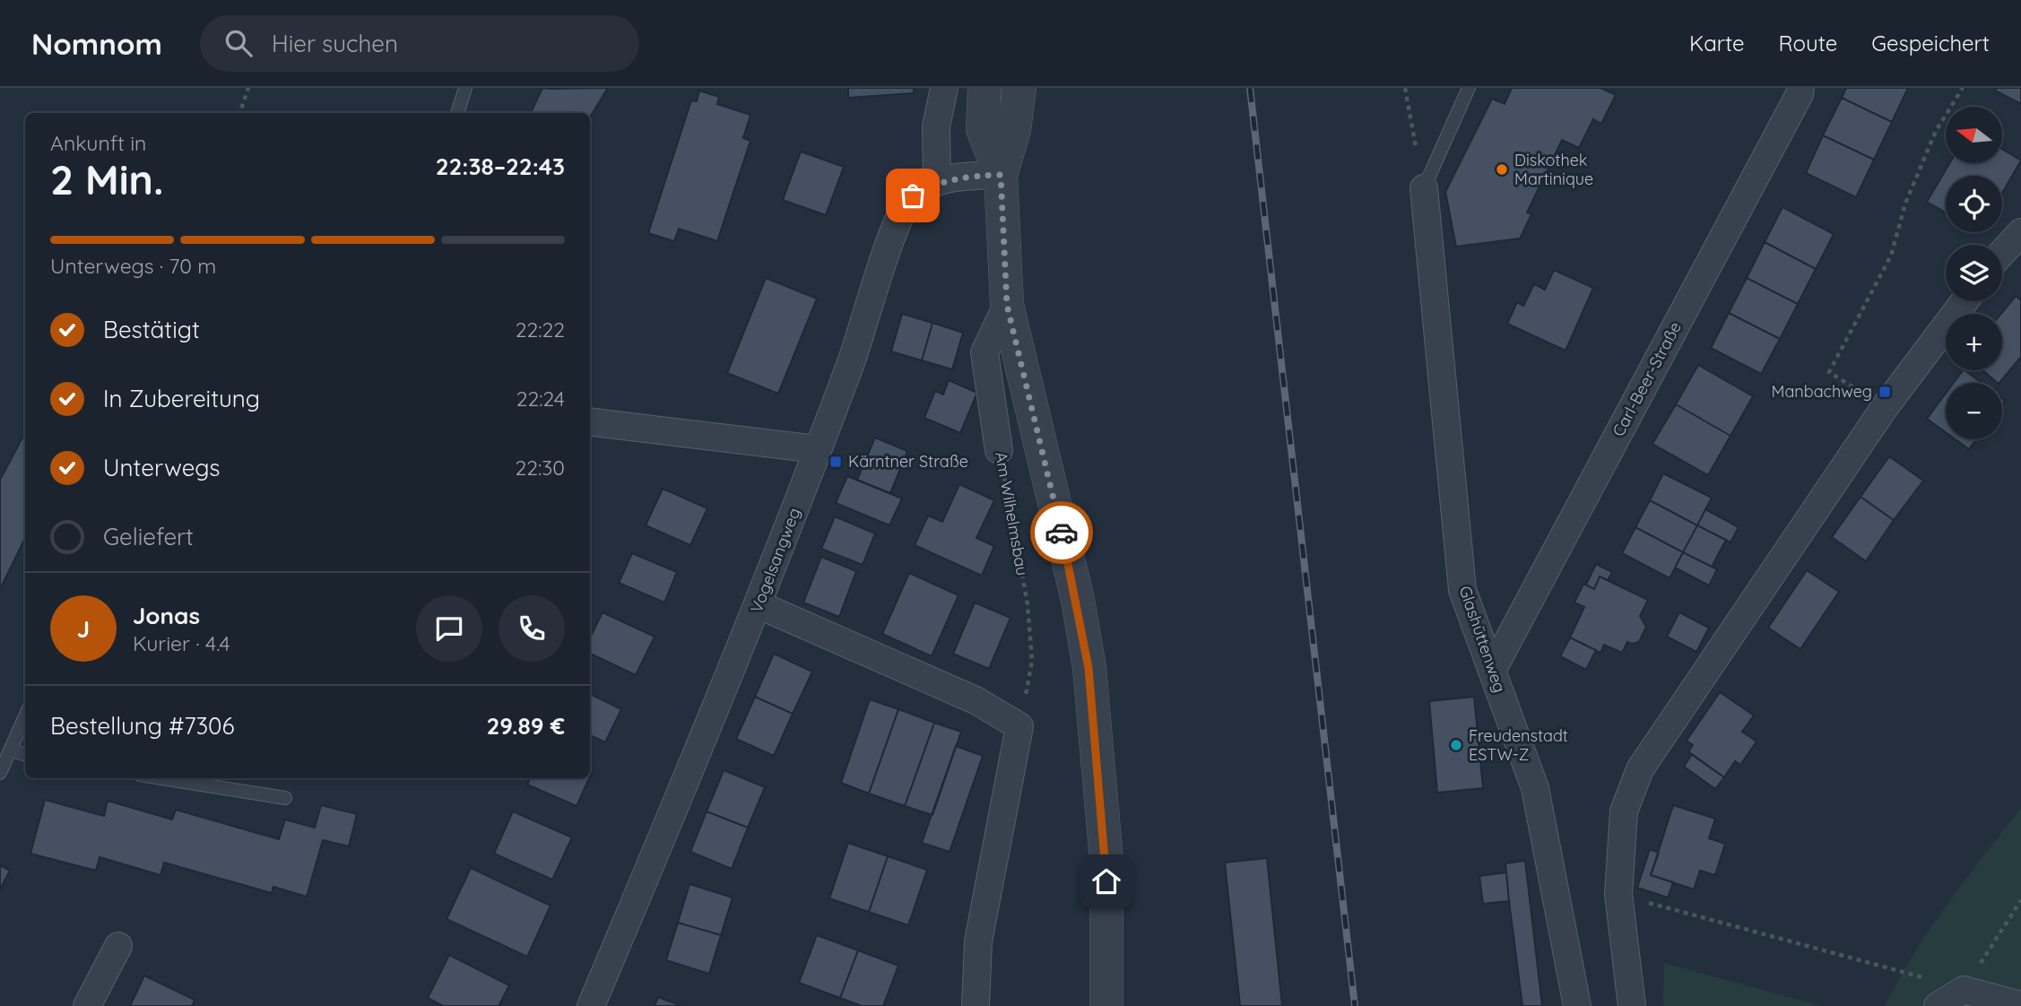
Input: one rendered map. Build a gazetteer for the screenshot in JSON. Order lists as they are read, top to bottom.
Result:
{
  "streets": {
    "street": [
      "Carl-Beer-Straße",
      "Am Wilhelmsbau",
      "Vogelsangweg",
      "Glashüttenweg"
    ]
  },
  "crossings": [
    ["Carl-Beer-Straße", "Glashüttenweg"]
  ],
  "places": {
    "other": ["Diskothek Martinique", "Freudenstadt ESTW-Z"],
    "transit": ["Manbachweg", "Kärntner Straße"]
  },
  "north": "left",
  "page": {
    "header": "Nomnom",
    "search": "Hier suchen",
    "nav": ["Karte", "Route", "Gespeichert"],
    "map_buttons": ["+", "−"],
    "heading": ["2 Min.", "Ankunft in", "22:38–22:43"],
    "panel": [
      "Jonas",
      "Kurier · 4.4",
      "Bestellung #7306",
      "29.89 €"
    ],
    "bar": "Unterwegs · 70 m",
    "list": [
      ["Bestätigt", "22:22"],
      ["In Zubereitung", "22:24"],
      ["Unterwegs", "22:30"],
      "Geliefert"
    ],
    "round": "J"
  }
}
